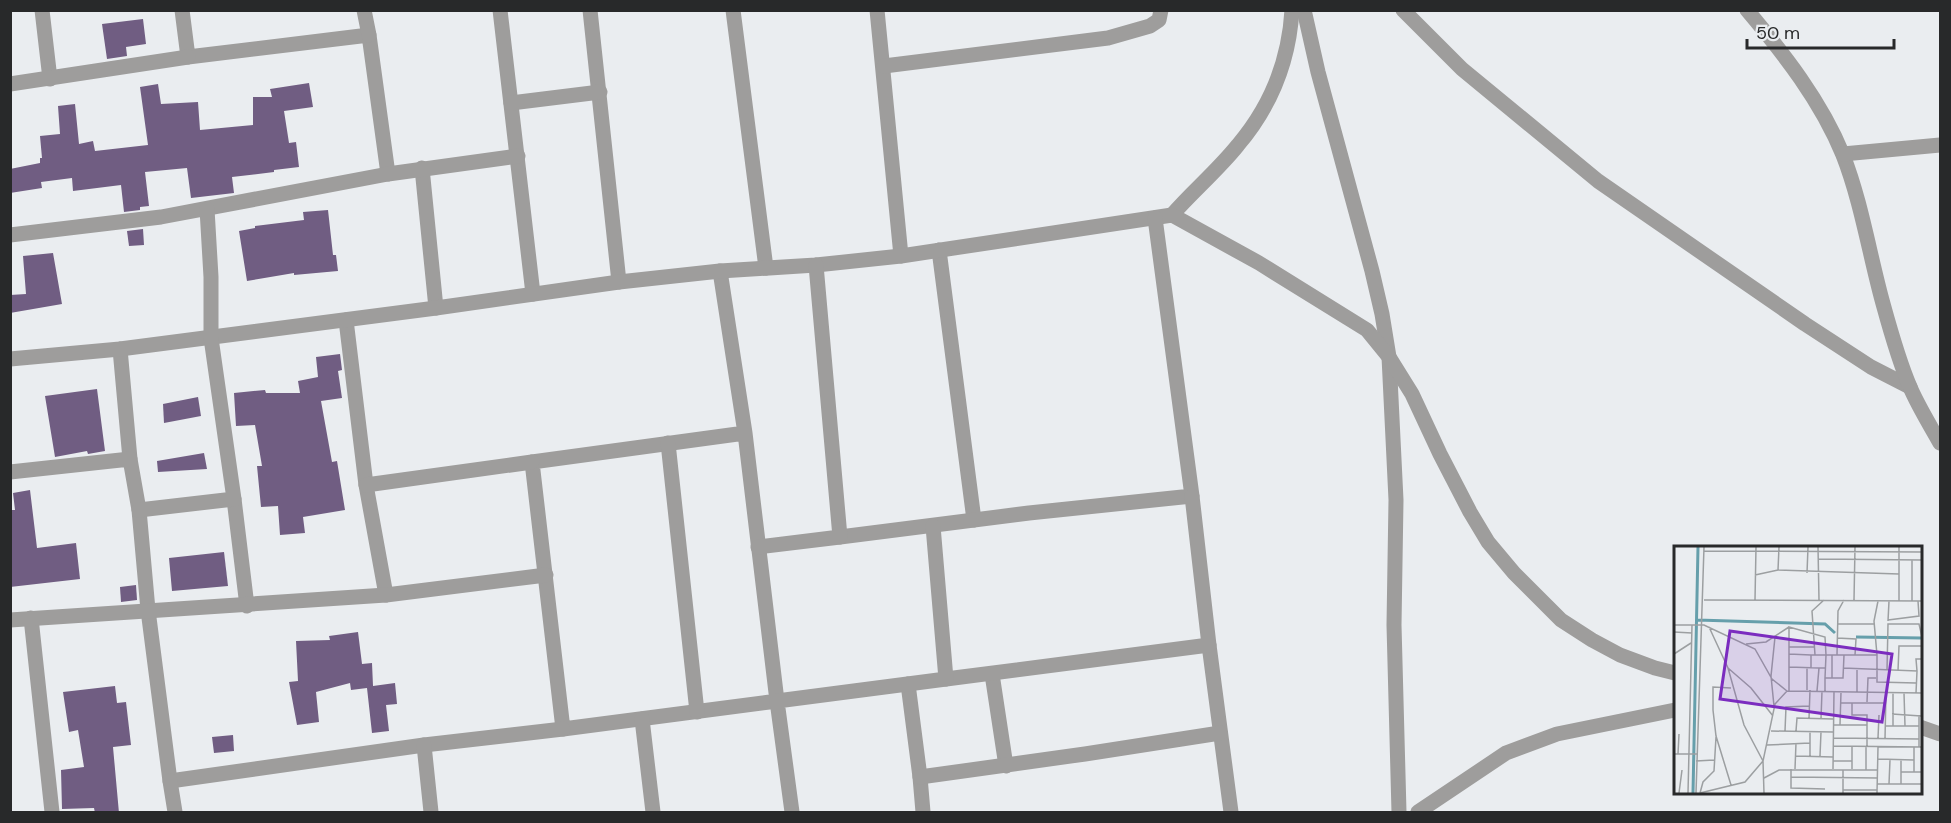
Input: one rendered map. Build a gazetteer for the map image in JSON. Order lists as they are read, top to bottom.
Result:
{
  "scale_bar": "50 m"
}
